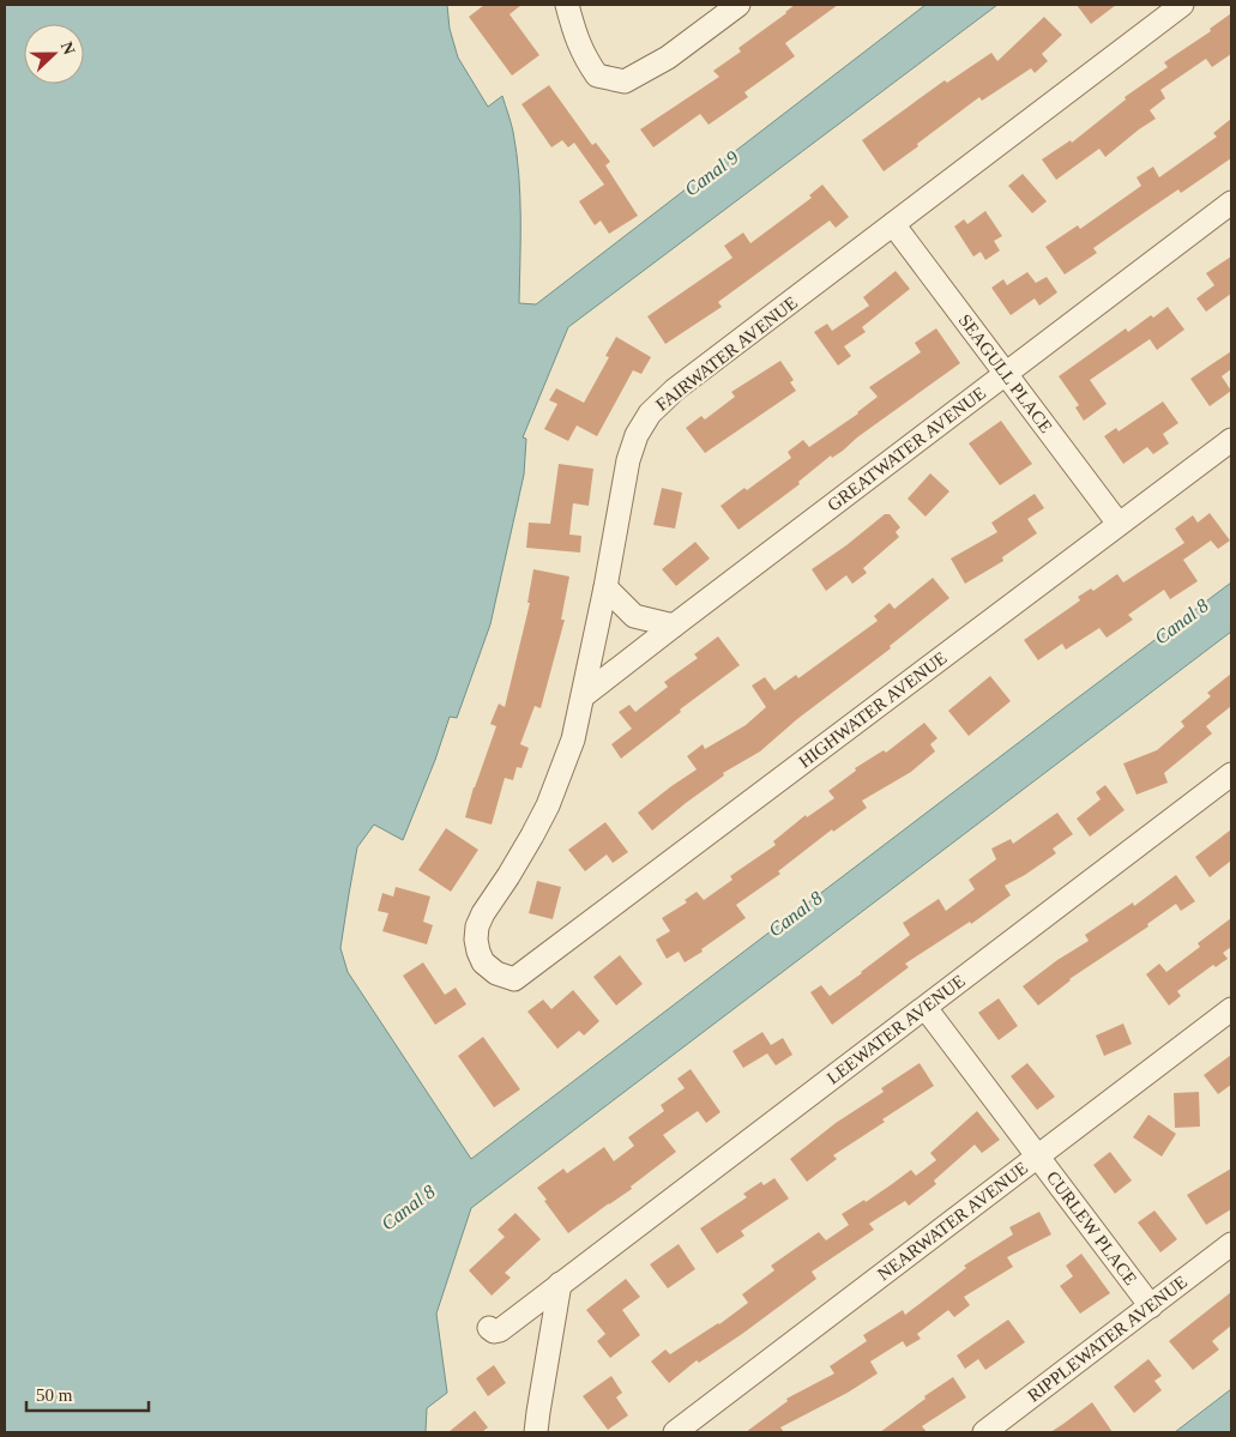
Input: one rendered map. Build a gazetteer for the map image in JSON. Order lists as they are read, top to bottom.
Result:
{
  "streets": {
    "street": [
      "FAIRWATER AVENUE",
      "SEAGULL PLACE",
      "GREATWATER AVENUE",
      "HIGHWATER AVENUE",
      "LEEWATER AVENUE",
      "NEARWATER AVENUE",
      "CURLEW PLACE",
      "RIPPLEWATER AVENUE"
    ]
  },
  "crossings": [
    ["FAIRWATER AVENUE", "SEAGULL PLACE"],
    ["FAIRWATER AVENUE", "GREATWATER AVENUE"],
    ["FAIRWATER AVENUE", "HIGHWATER AVENUE"],
    ["SEAGULL PLACE", "GREATWATER AVENUE"],
    ["SEAGULL PLACE", "HIGHWATER AVENUE"],
    ["LEEWATER AVENUE", "CURLEW PLACE"],
    ["NEARWATER AVENUE", "CURLEW PLACE"],
    ["CURLEW PLACE", "RIPPLEWATER AVENUE"]
  ],
  "water": ["Canal 9", "Canal 8"],
  "scale_bar": "50 m",
  "north": "right"
}
